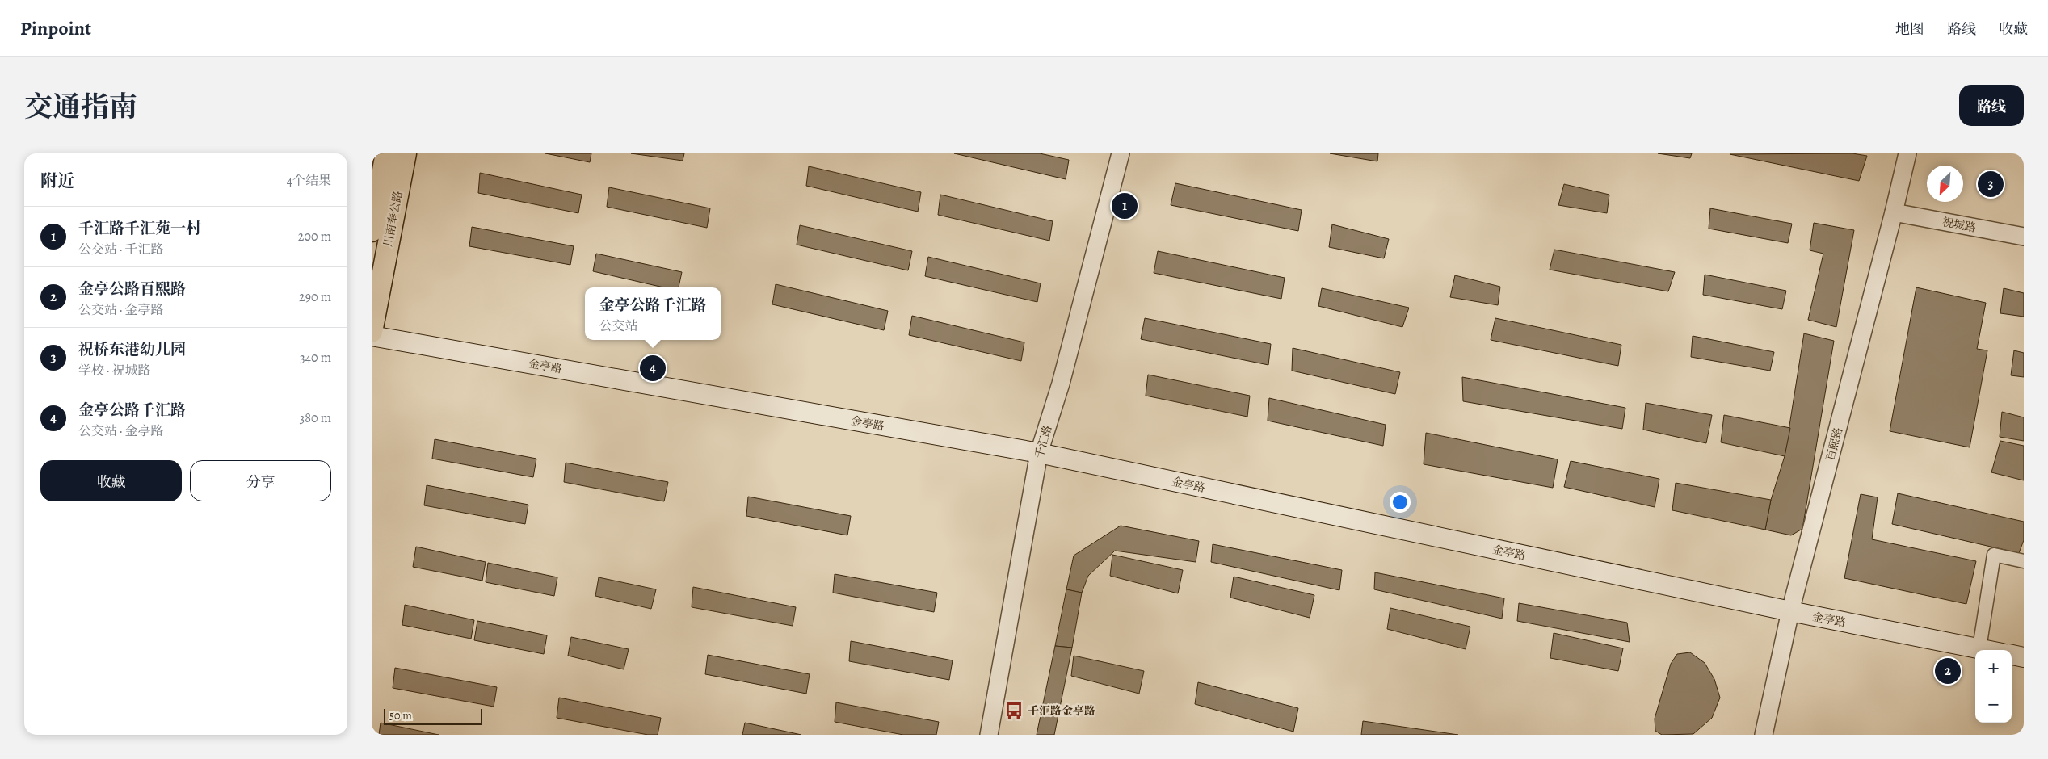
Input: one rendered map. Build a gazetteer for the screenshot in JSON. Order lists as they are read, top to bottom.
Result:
{
  "streets": {
    "main road": ["川南奉公路", "金亭路"],
    "street": ["祝城路", "千汇路", "百熙路"]
  },
  "crossings": [
    ["祝城路", "百熙路"],
    ["金亭路", "千汇路"],
    ["金亭路", "百熙路"]
  ],
  "places": {
    "bus stop": ["千汇路金亭路"]
  },
  "scale_bar": "50 m",
  "north": "bottom left",
  "page": {
    "header": "Pinpoint",
    "nav": ["地图", "路线", "收藏"],
    "title": "交通指南",
    "buttons": [
      "路线",
      ["收藏", "分享"]
    ],
    "heading": ["附近", "4个结果"],
    "pins": [
      "3",
      "1",
      "4",
      "2"
    ],
    "list": [
      {
        "mark": "1",
        "name": "千汇路千汇苑一村",
        "note": "公交站 · 千汇路",
        "value": "200 m"
      },
      {
        "mark": "2",
        "name": "金亭公路百熙路",
        "note": "公交站 · 金亭路",
        "value": "290 m"
      },
      {
        "mark": "3",
        "name": "祝桥东港幼儿园",
        "note": "学校 · 祝城路",
        "value": "340 m"
      },
      {
        "mark": "4",
        "name": "金亭公路千汇路",
        "note": "公交站 · 金亭路",
        "value": "380 m"
      }
    ],
    "popup": ["金亭公路千汇路", "公交站"],
    "map_buttons": ["+", "−"],
    "scale": "50 m"
  }
}
